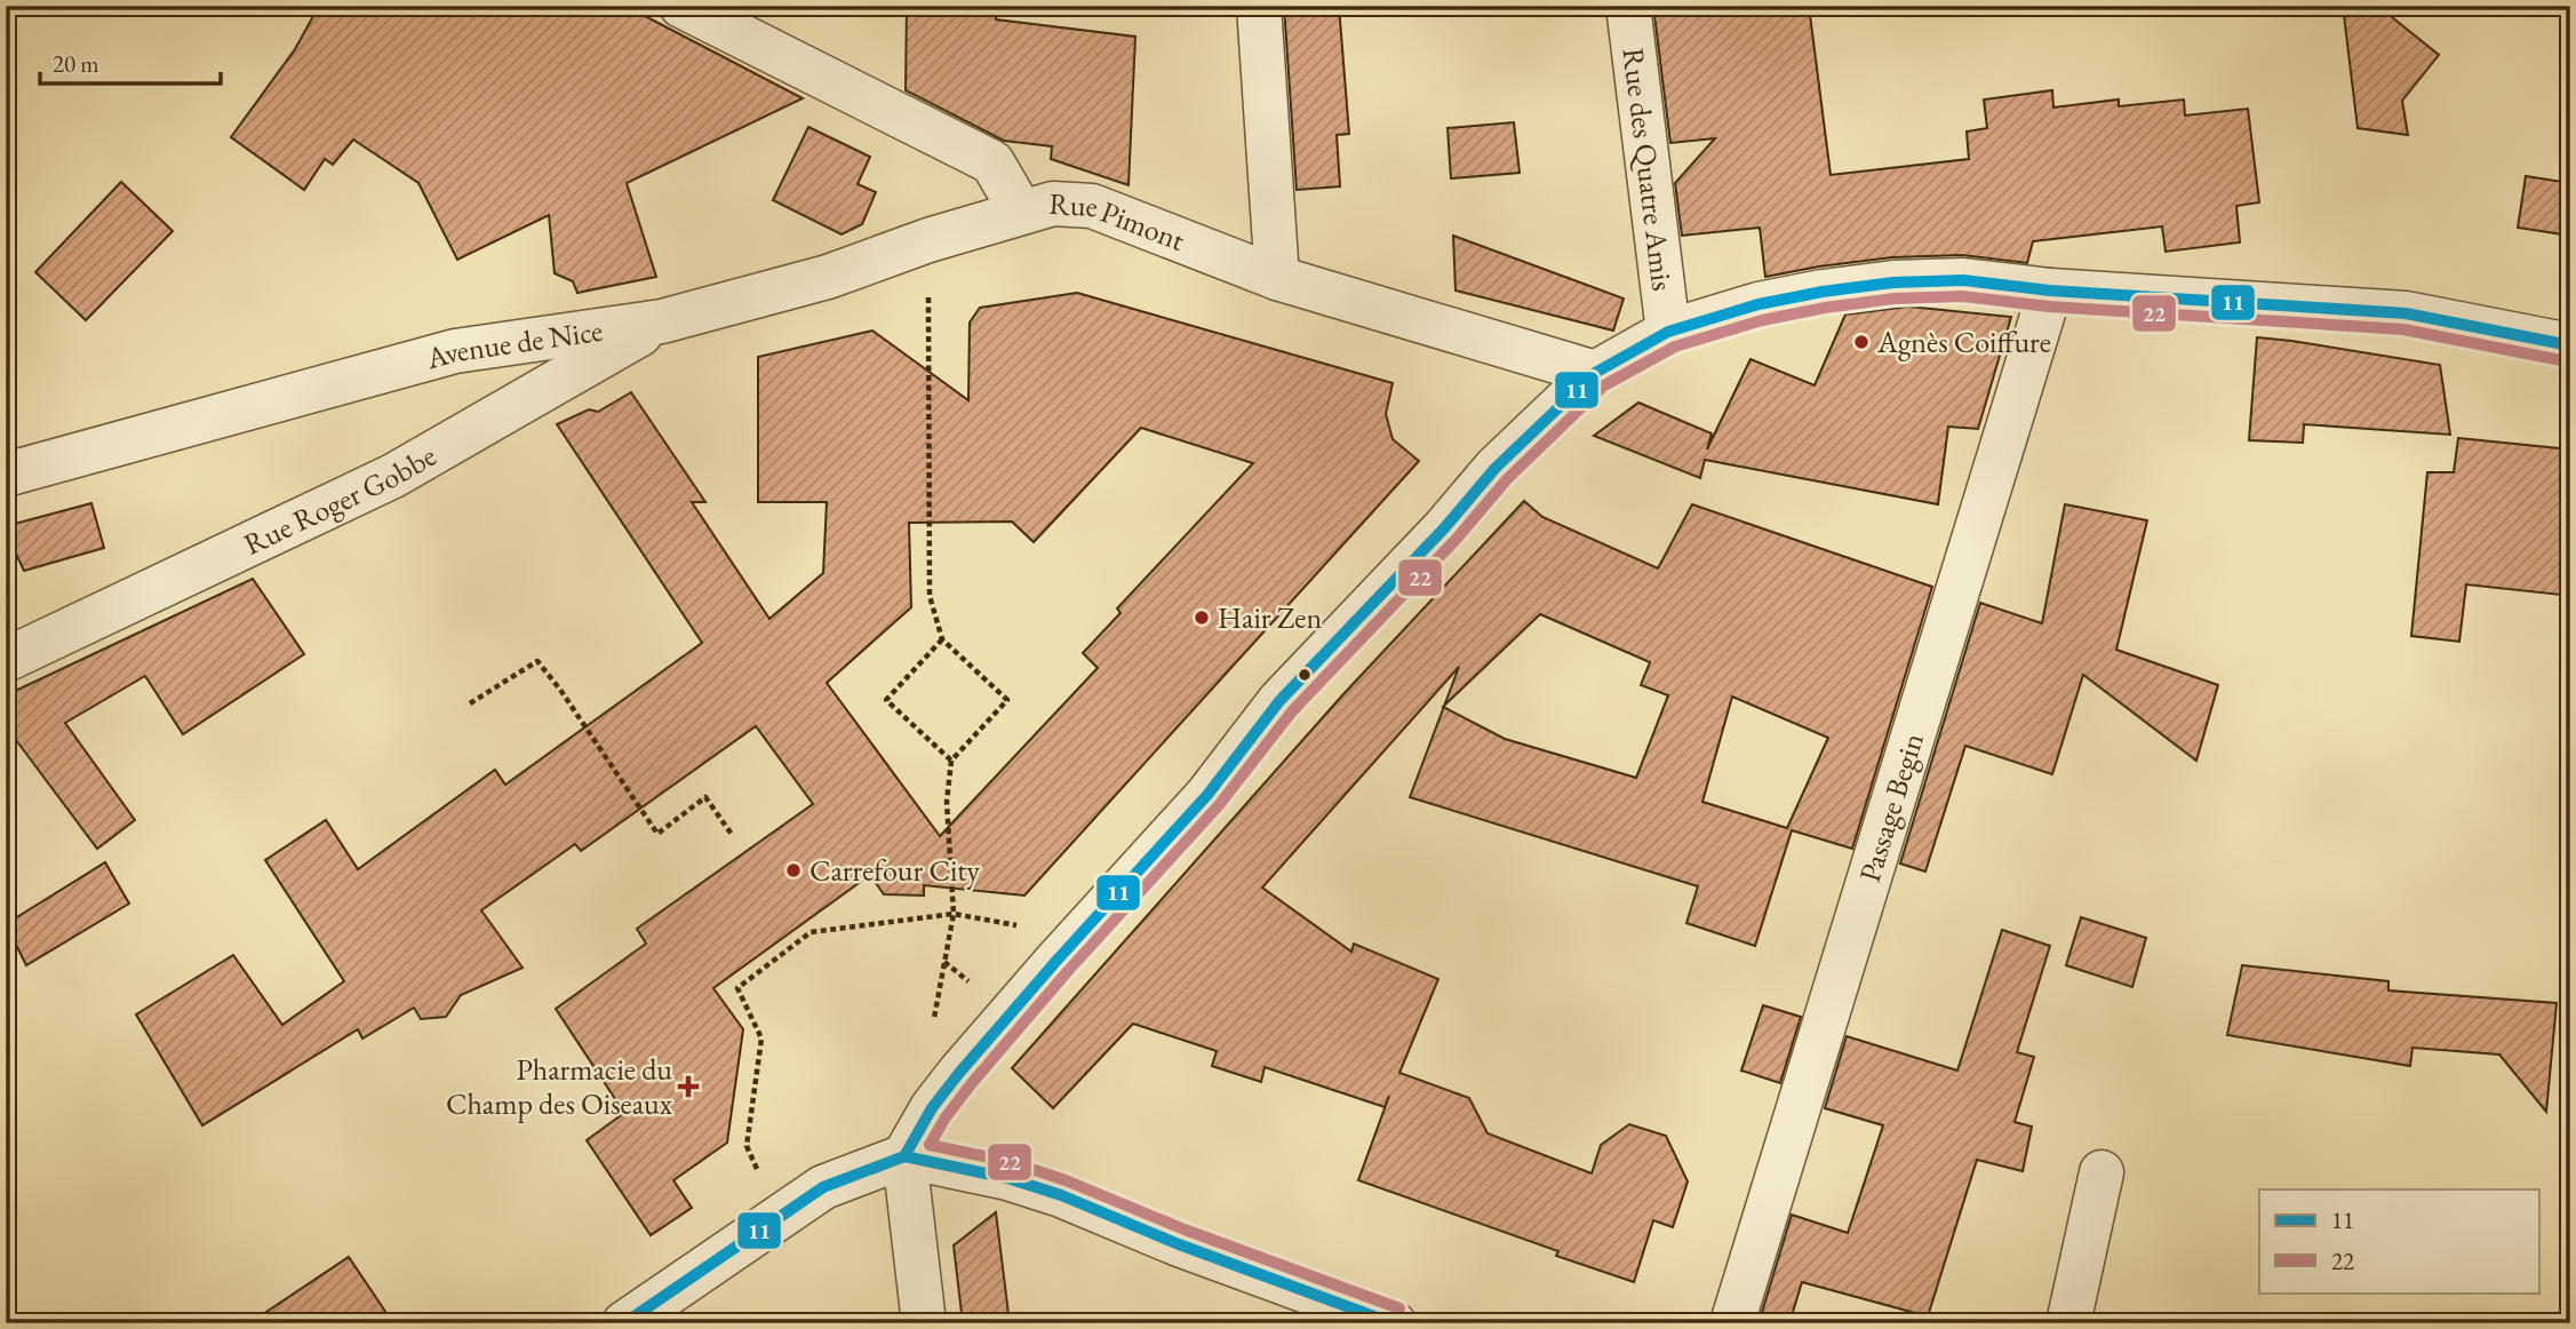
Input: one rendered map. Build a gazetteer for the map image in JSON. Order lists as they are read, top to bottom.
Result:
{
  "streets": {
    "street": [
      "Rue des Quatre Amis",
      "Rue Pimont",
      "Avenue de Nice",
      "Rue Roger Gobbe",
      "Passage Begin"
    ]
  },
  "crossings": [
    ["Rue Pimont", "Avenue de Nice"],
    ["Avenue de Nice", "Rue Roger Gobbe"]
  ],
  "places": {
    "other": ["Agnès Coiffure", "Hair Zen", "Carrefour City"],
    "health": ["Pharmacie du Champ des Oiseaux"]
  },
  "lines": ["transit line 11", "transit line 22"],
  "legend": ["11", "22"],
  "scale_bar": "20 m"
}
